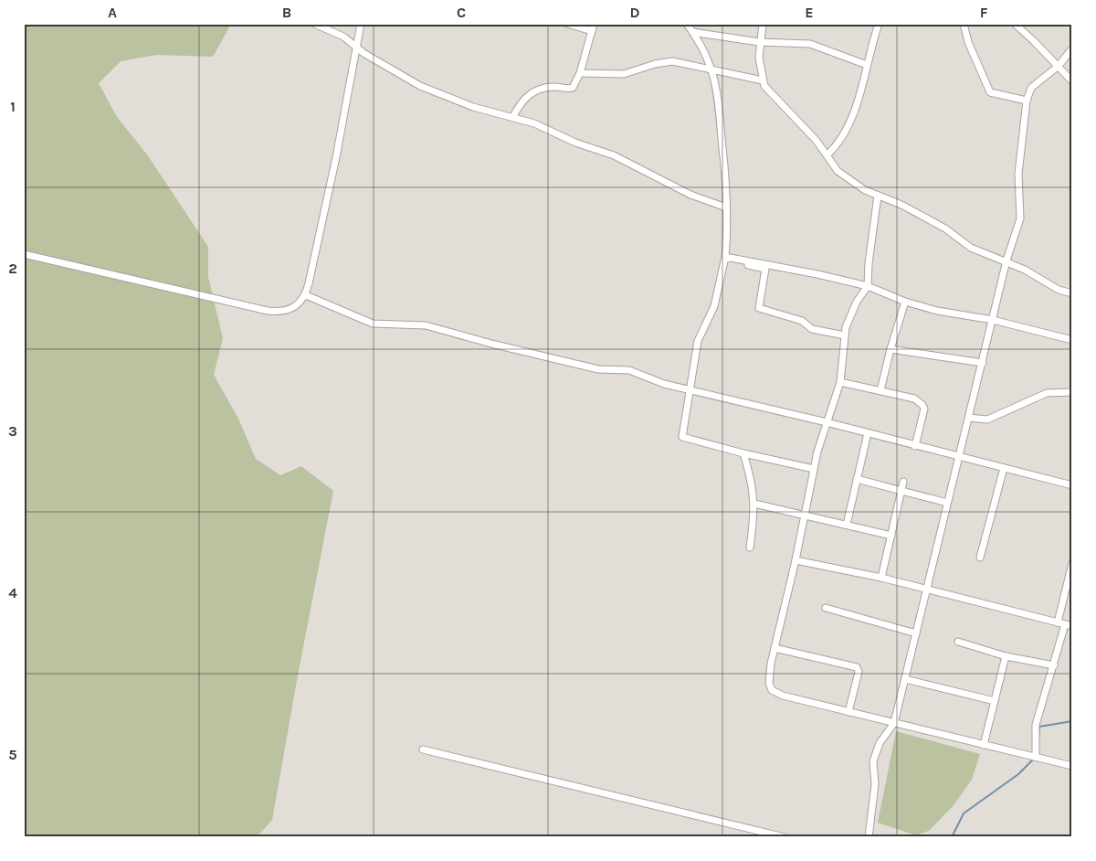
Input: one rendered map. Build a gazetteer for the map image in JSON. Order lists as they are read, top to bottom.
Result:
{
  "grid": {
    "columns": [
      "A",
      "B",
      "C",
      "D",
      "E",
      "F"
    ],
    "rows": [
      "1",
      "2",
      "3",
      "4",
      "5"
    ]
  }
}
